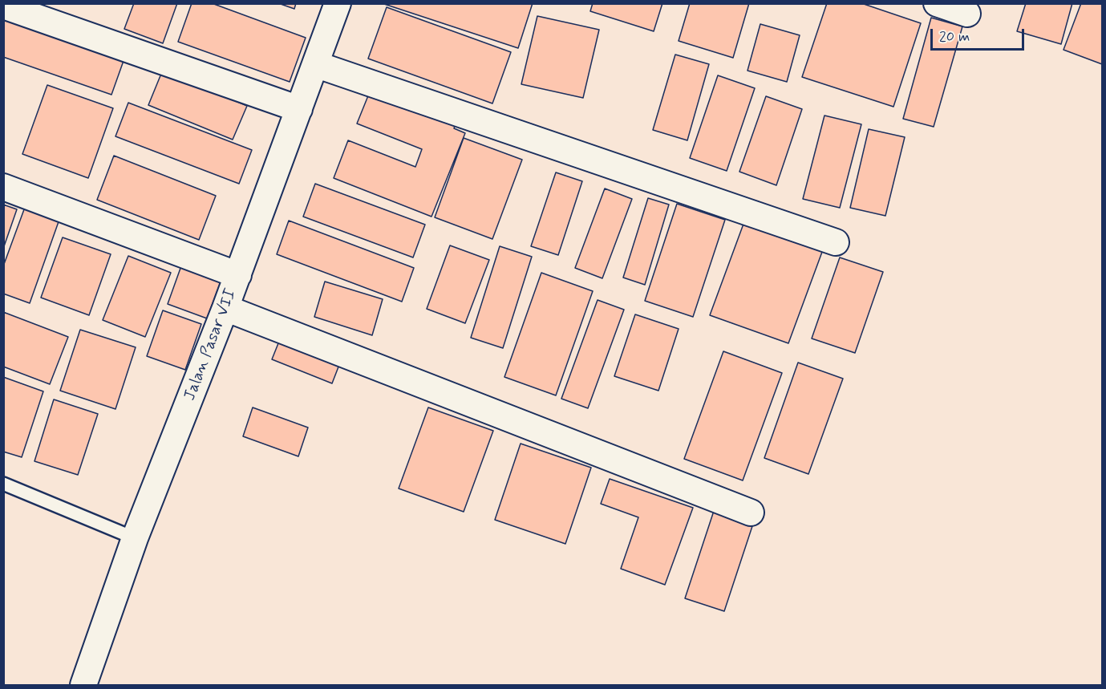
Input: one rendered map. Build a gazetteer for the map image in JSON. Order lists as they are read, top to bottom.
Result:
{
  "streets": {
    "street": ["Jalan Pasar VII"]
  },
  "scale_bar": "20 m"
}
